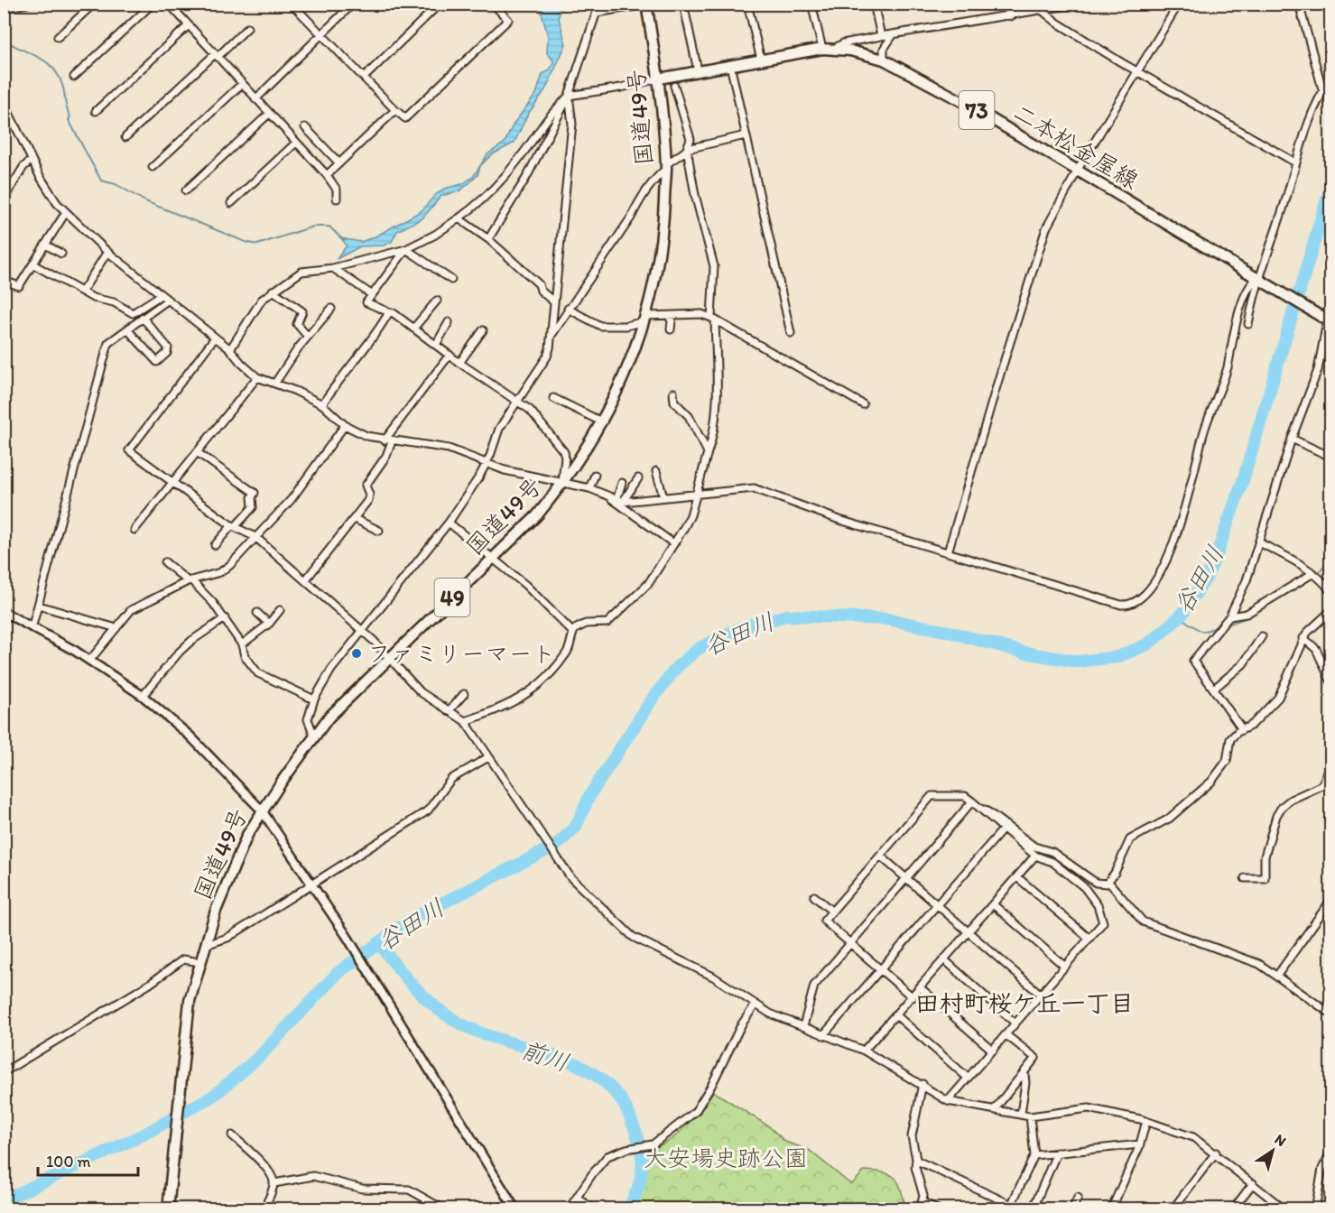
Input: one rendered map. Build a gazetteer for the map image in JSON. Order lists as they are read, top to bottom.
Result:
{
  "streets": {
    "main road": [
      "73",
      "国道49号",
      "二本松金屋線",
      "49"
    ]
  },
  "crossings": [
    ["国道49号", "二本松金屋線"]
  ],
  "districts": ["田村町桜ケ丘一丁目"],
  "water": ["谷田川", "前川"],
  "parks": ["大安場史跡公園"],
  "places": ["ファミリーマート"],
  "scale_bar": "100 m",
  "north": "top right"
}
